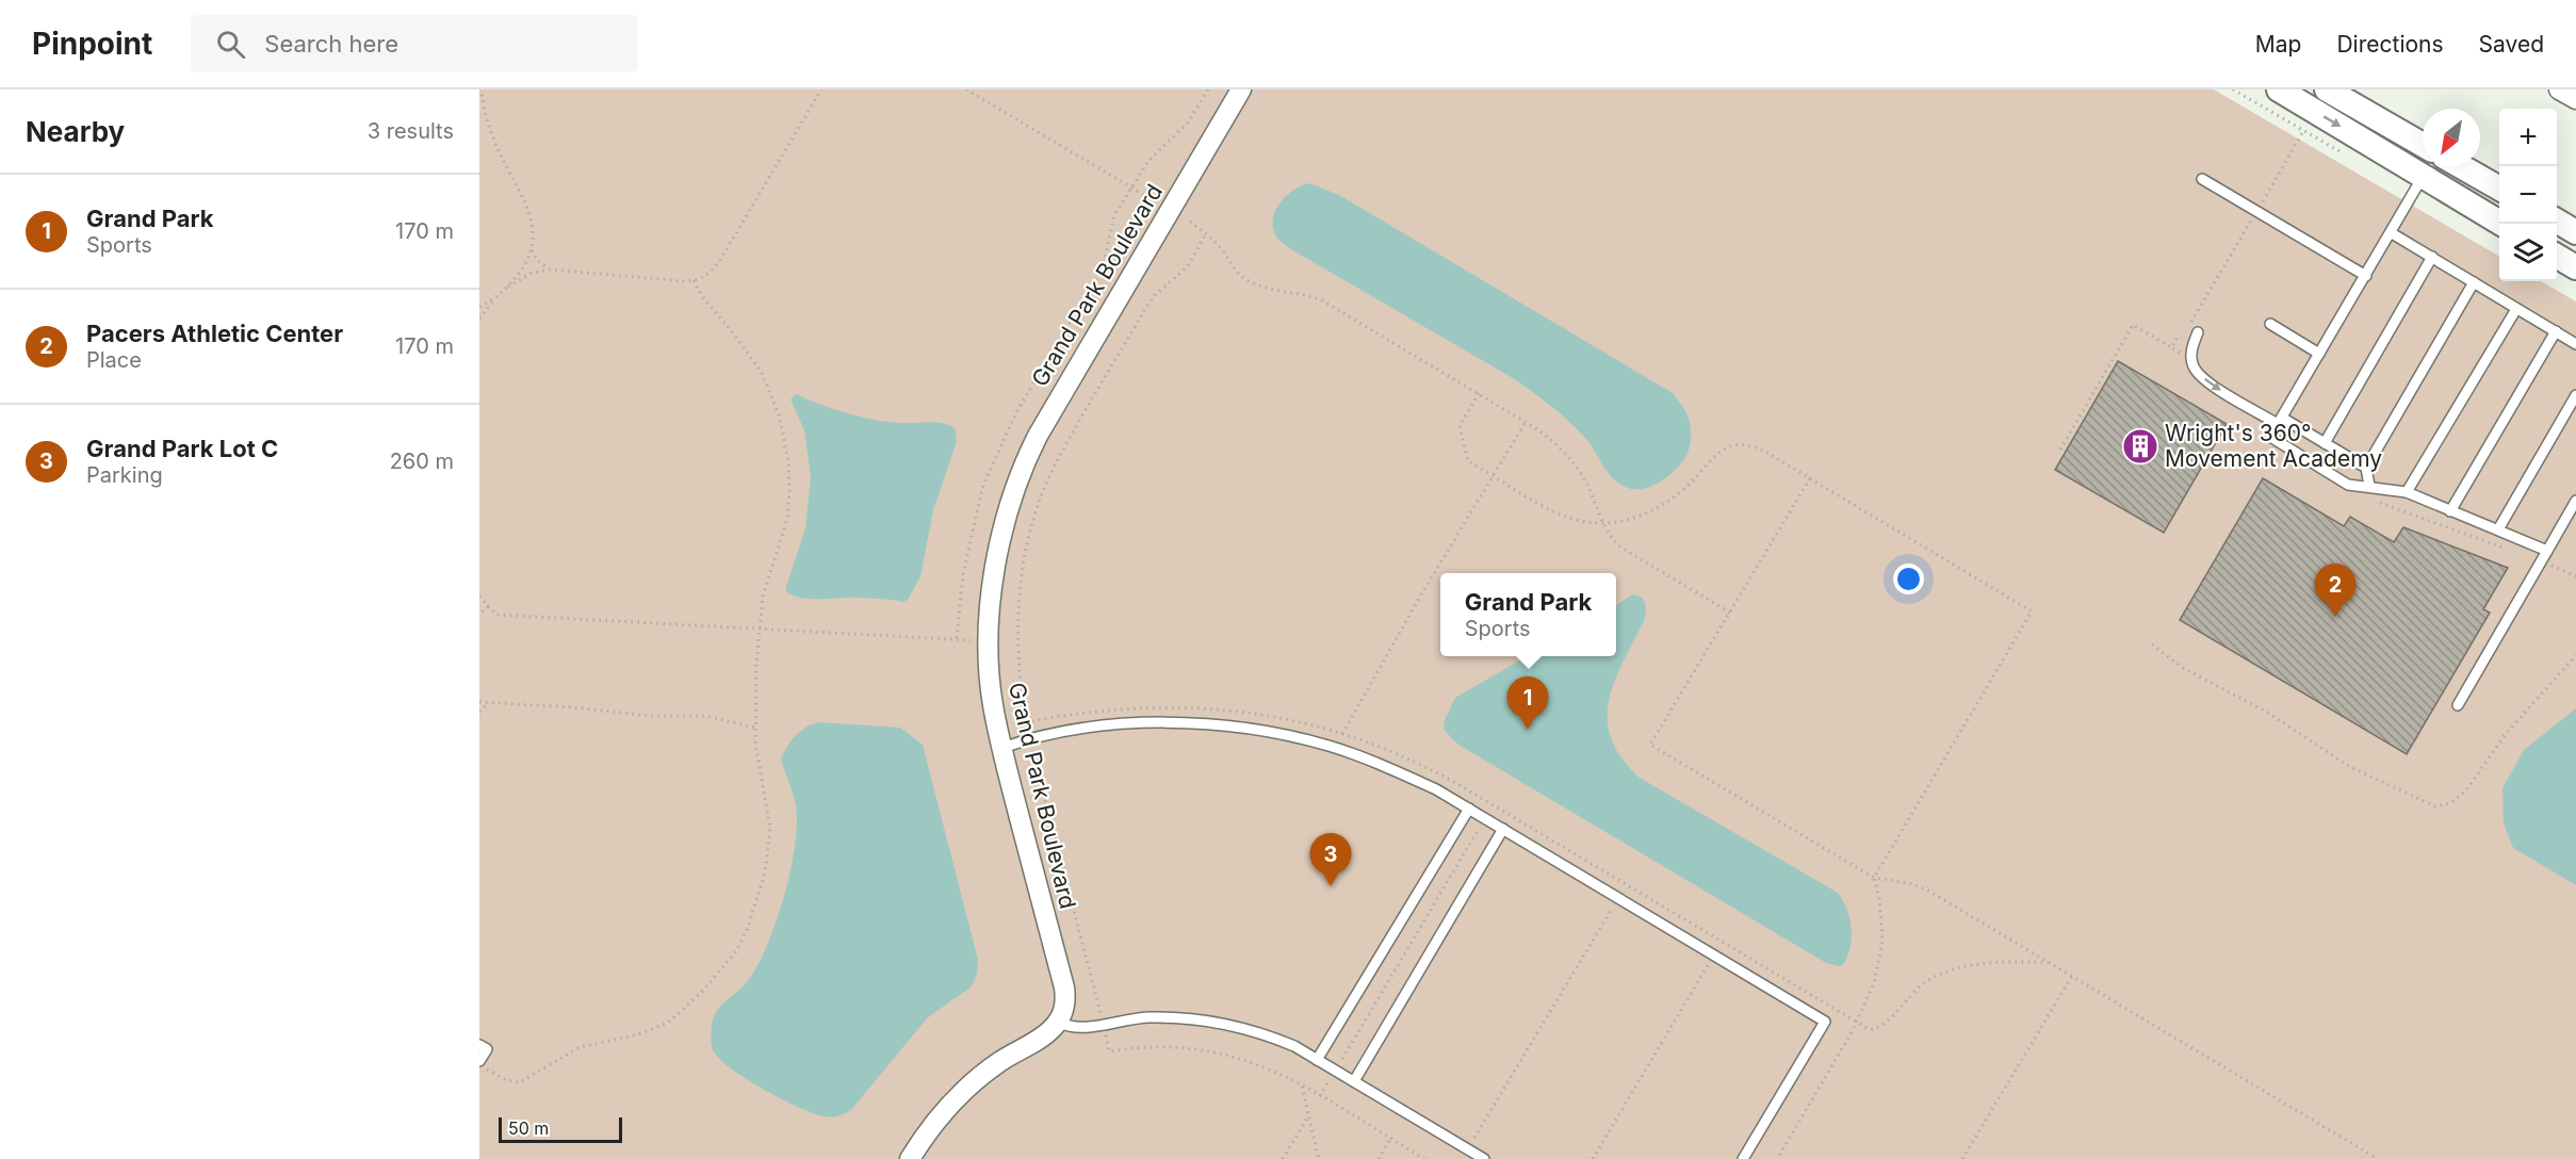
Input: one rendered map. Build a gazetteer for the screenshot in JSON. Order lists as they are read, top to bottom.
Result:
{
  "streets": {
    "street": ["Grand Park Boulevard"]
  },
  "places": {
    "building": ["Wright's 360° Movement Academy"]
  },
  "scale_bar": "50 m",
  "north": "bottom left",
  "page": {
    "header": "Pinpoint",
    "search": "Search here",
    "nav": ["Map", "Directions", "Saved"],
    "heading": ["Nearby", "3 results"],
    "map_buttons": ["+", "−"],
    "list": [
      {
        "mark": "1",
        "name": "Grand Park",
        "note": "Sports",
        "value": "170 m"
      },
      {
        "mark": "2",
        "name": "Pacers Athletic Center",
        "note": "Place",
        "value": "170 m"
      },
      {
        "mark": "3",
        "name": "Grand Park Lot C",
        "note": "Parking",
        "value": "260 m"
      }
    ],
    "pins": ["2", "1", "3"],
    "popup": ["Grand Park", "Sports"],
    "scale": "50 m"
  }
}
